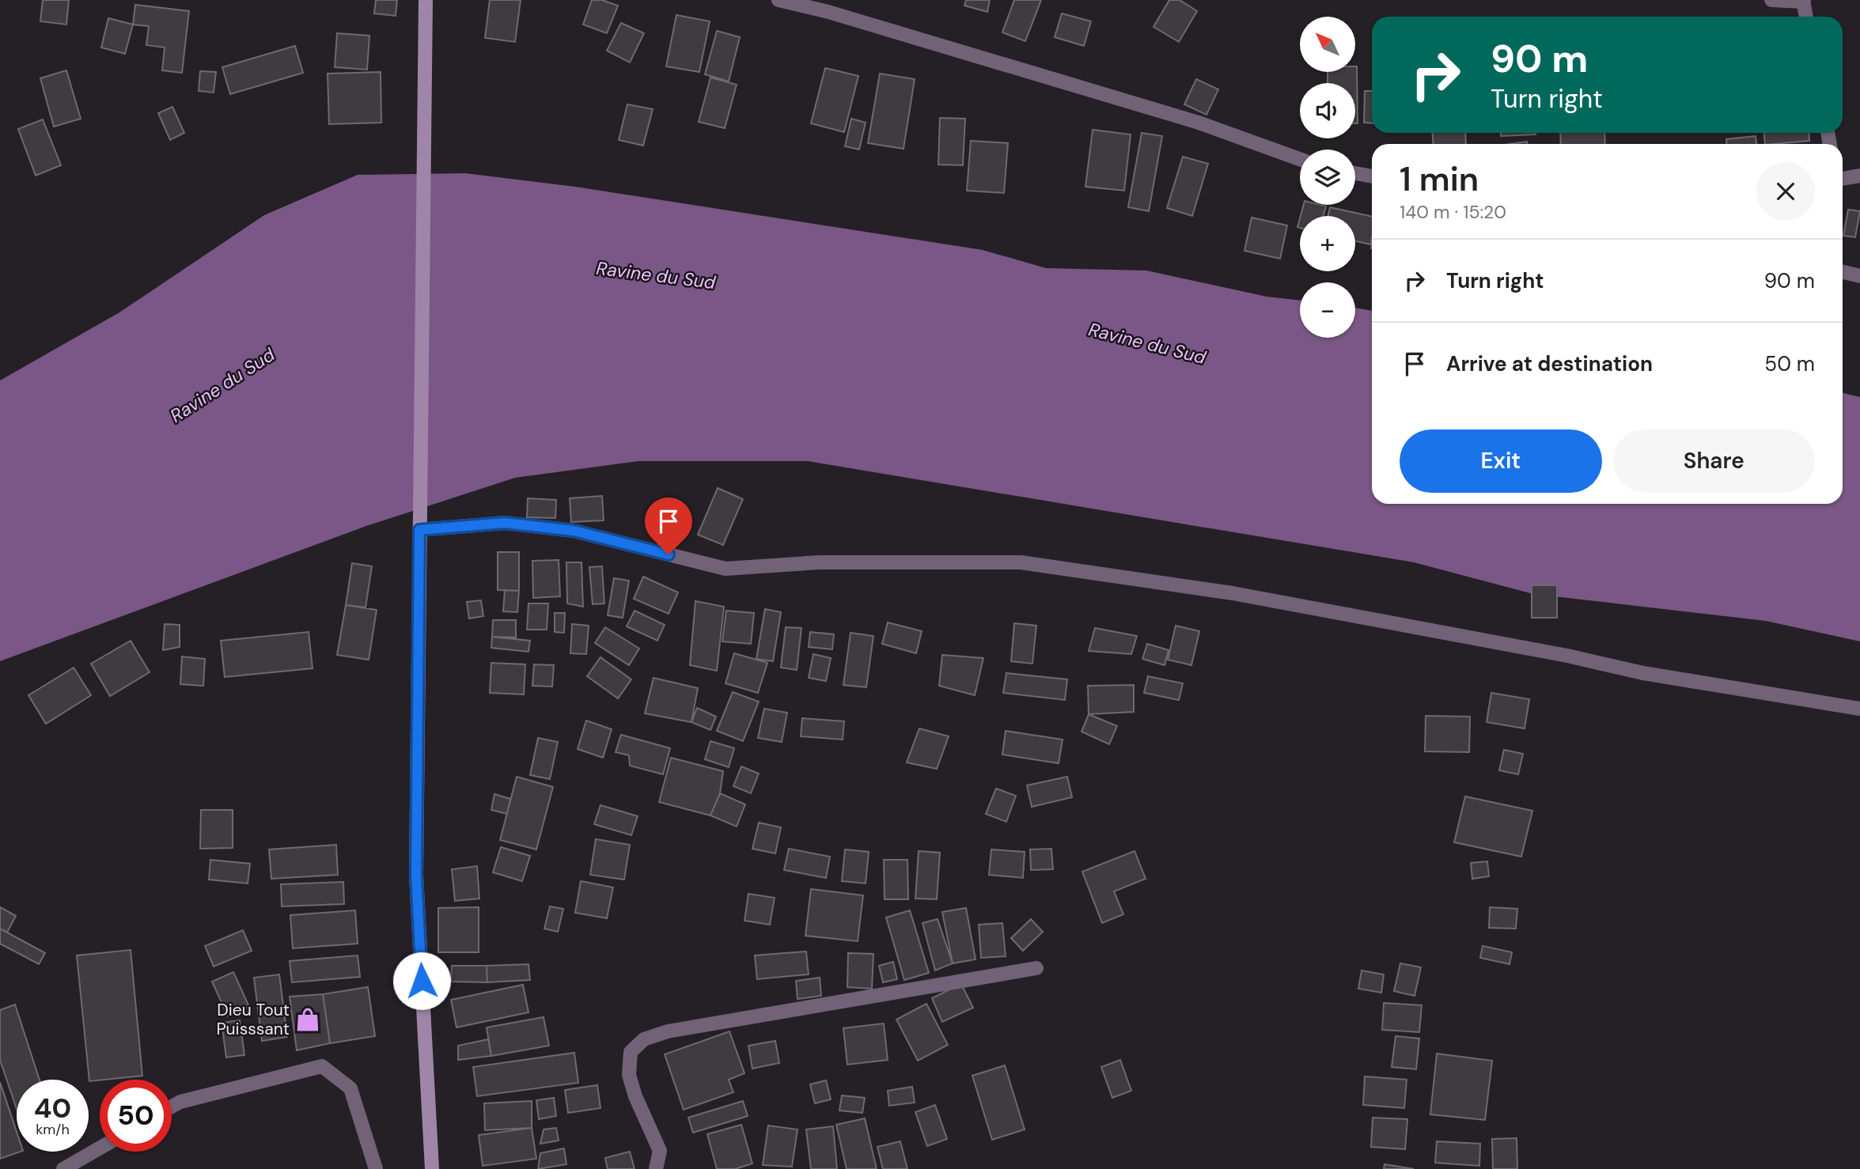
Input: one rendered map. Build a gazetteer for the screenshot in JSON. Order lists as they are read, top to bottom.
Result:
{
  "water": ["Ravine du Sud"],
  "places": {
    "shop": ["Dieu Tout Puisssant"]
  },
  "north": "top left",
  "page": {
    "map_buttons": ["+", "−"],
    "turn": ["90 m", "Turn right"],
    "heading": ["1 min", "140 m · 15:20"],
    "list": [
      {
        "name": "Turn right",
        "value": "90 m"
      },
      {
        "name": "Arrive at destination",
        "value": "50 m"
      }
    ],
    "buttons": ["Exit", "Share"],
    "speed": "40 km/h",
    "limit": "50"
  }
}
